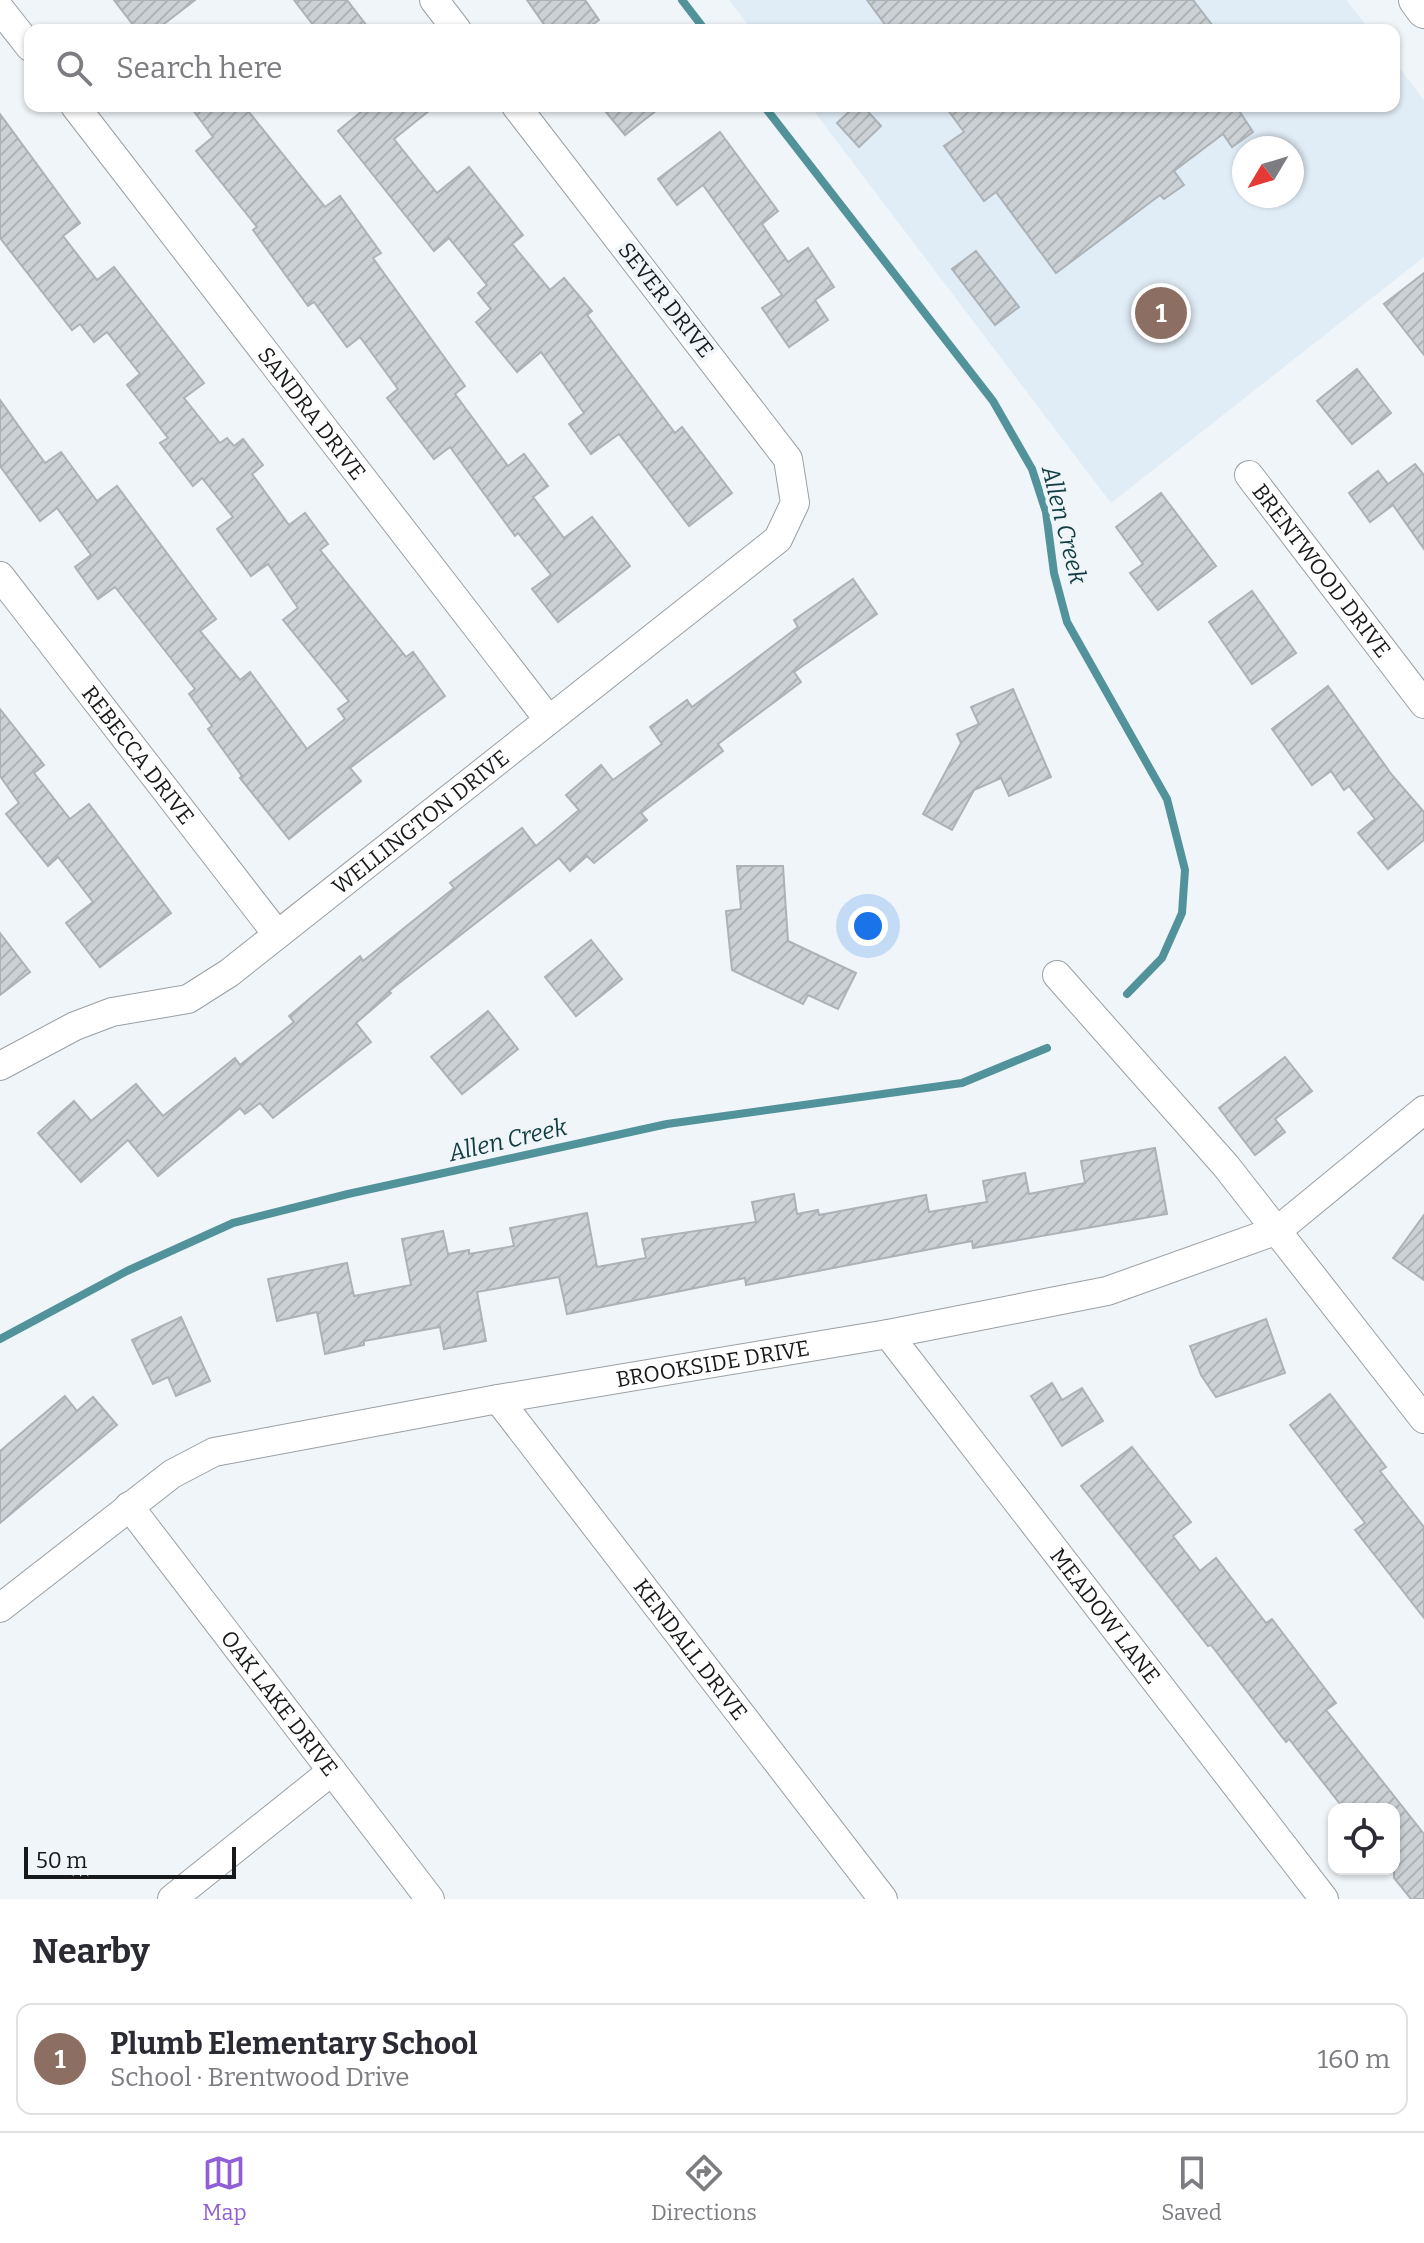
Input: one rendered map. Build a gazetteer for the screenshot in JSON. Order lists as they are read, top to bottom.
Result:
{
  "streets": {
    "street": [
      "SEVER DRIVE",
      "SANDRA DRIVE",
      "BRENTWOOD DRIVE",
      "REBECCA DRIVE",
      "WELLINGTON DRIVE",
      "BROOKSIDE DRIVE",
      "MEADOW LANE",
      "KENDALL DRIVE",
      "OAK LAKE DRIVE"
    ]
  },
  "crossings": [
    ["SEVER DRIVE", "WELLINGTON DRIVE"],
    ["SANDRA DRIVE", "WELLINGTON DRIVE"],
    ["REBECCA DRIVE", "WELLINGTON DRIVE"],
    ["BROOKSIDE DRIVE", "MEADOW LANE"],
    ["BROOKSIDE DRIVE", "KENDALL DRIVE"],
    ["BROOKSIDE DRIVE", "OAK LAKE DRIVE"]
  ],
  "water": ["Allen Creek"],
  "scale_bar": "50 m",
  "north": "bottom left",
  "page": {
    "search": "Search here",
    "pins": "1",
    "scale": "50 m",
    "heading": "Nearby",
    "list": [
      {
        "mark": "1",
        "name": "Plumb Elementary School",
        "note": "School · Brentwood Drive",
        "value": "160 m"
      }
    ],
    "nav": ["Map", "Directions", "Saved"]
  }
}
